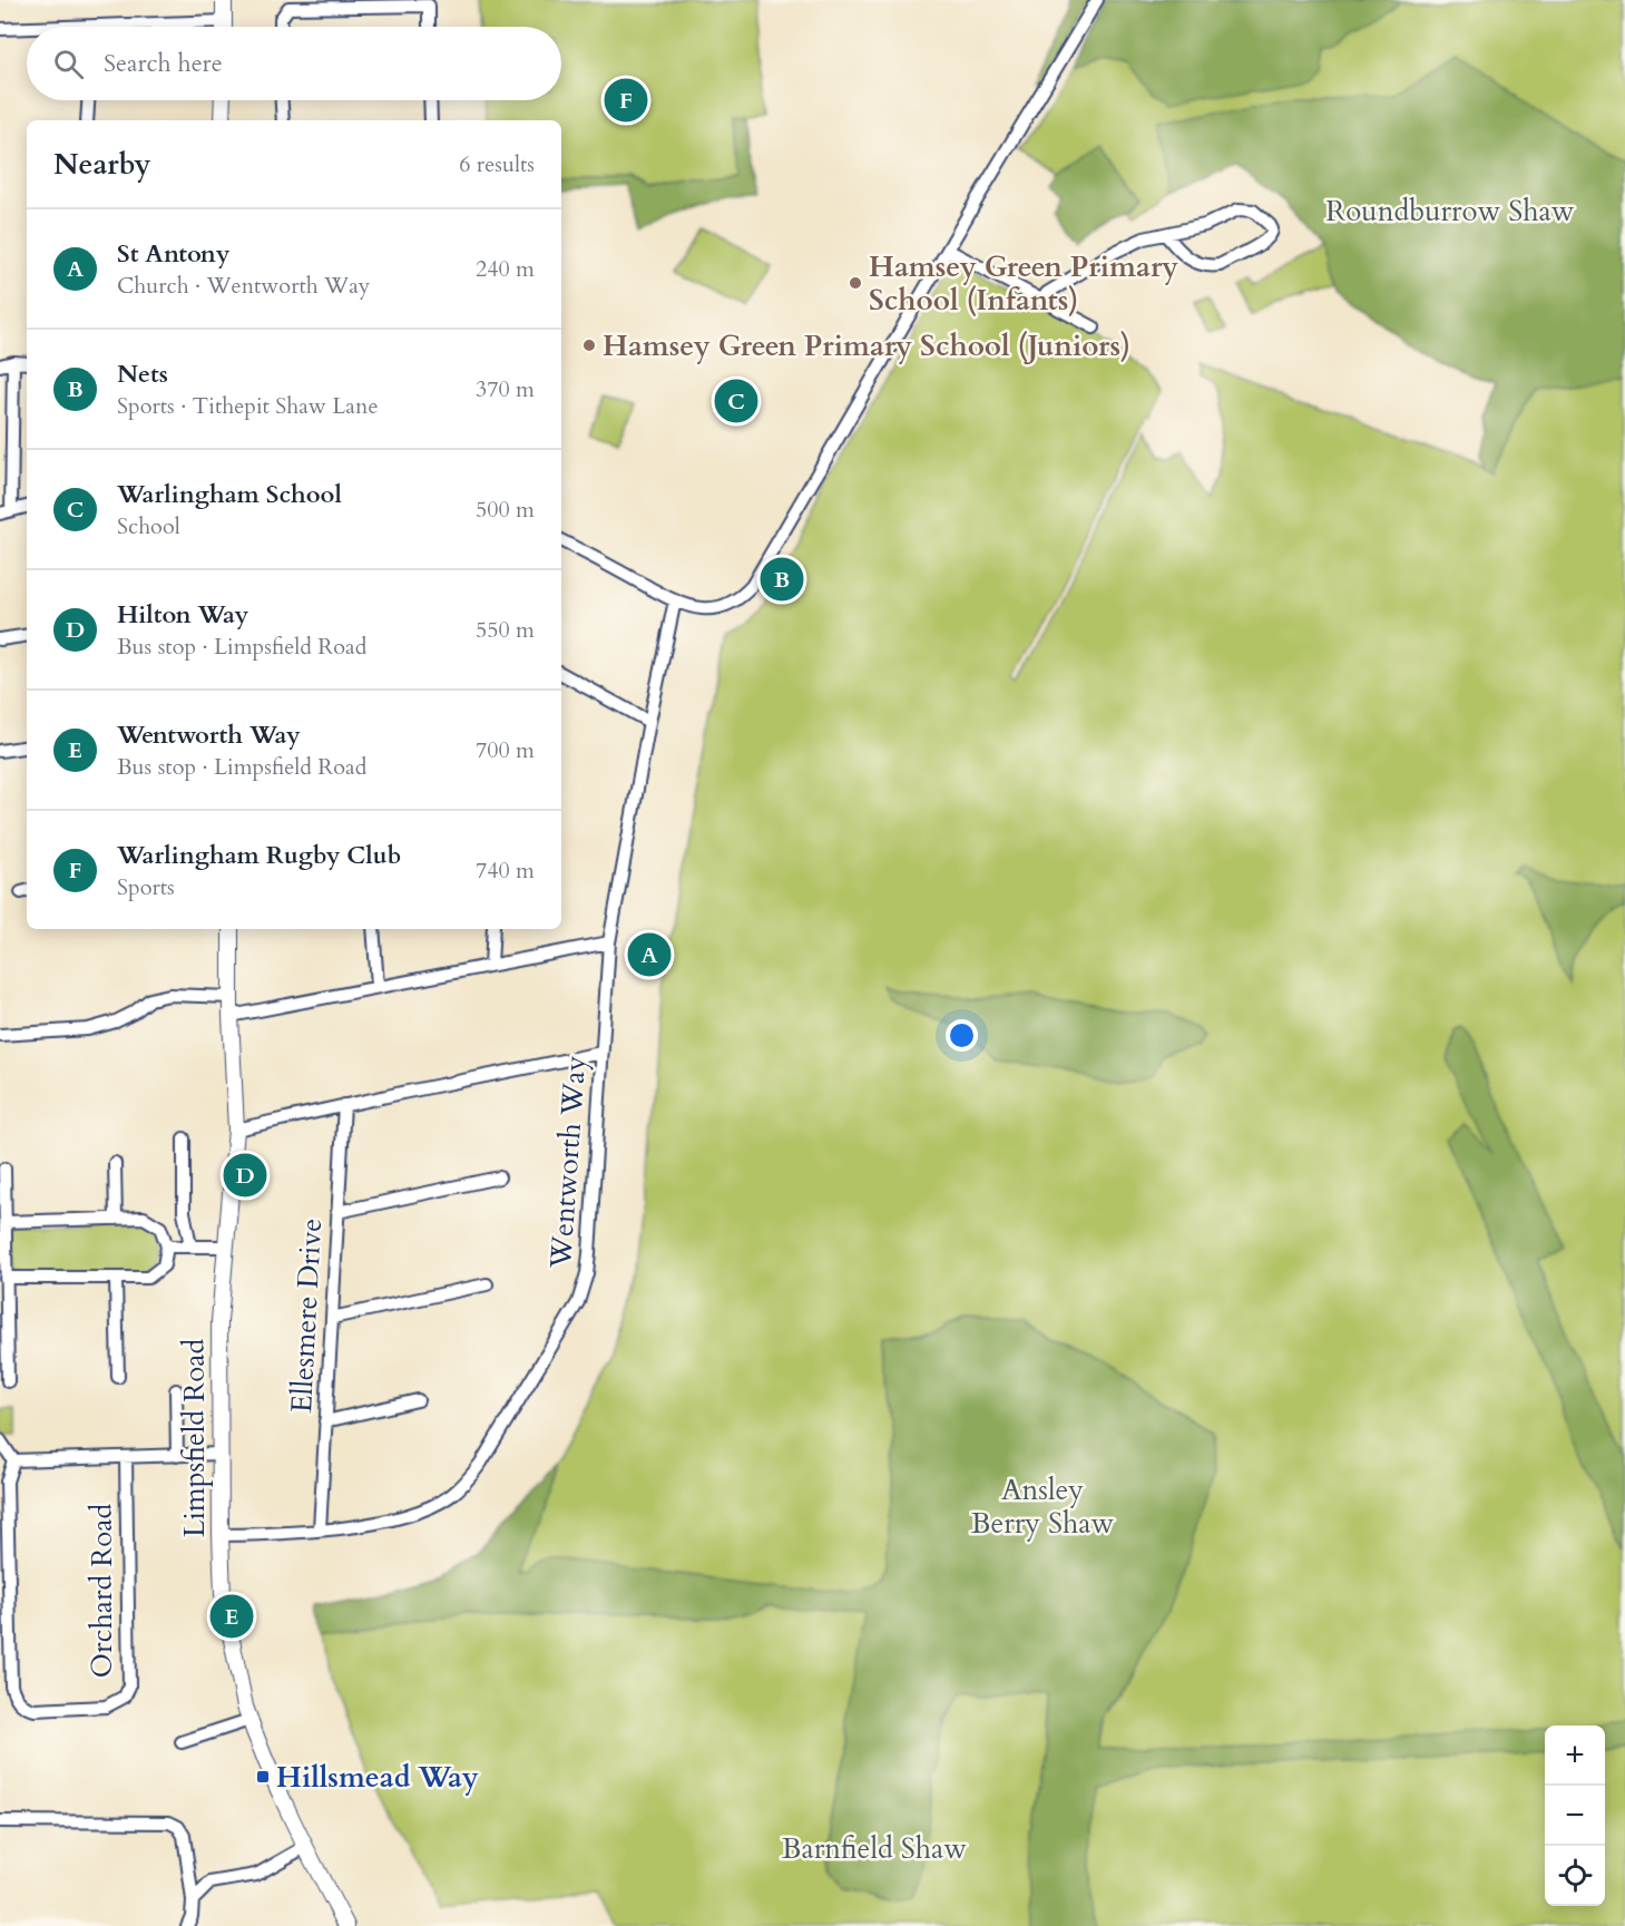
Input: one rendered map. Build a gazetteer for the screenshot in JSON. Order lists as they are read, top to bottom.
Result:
{
  "streets": {
    "main road": ["Limpsfield Road"],
    "street": ["Wentworth Way", "Ellesmere Drive", "Orchard Road"]
  },
  "crossings": [
    ["Wentworth Way", "Ellesmere Drive"],
    ["Wentworth Way", "Limpsfield Road"]
  ],
  "parks": ["Roundburrow Shaw", "Ansley Berry Shaw", "Barnfield Shaw"],
  "places": {
    "other": ["Hamsey Green Primary School (Infants)", "Hamsey Green Primary School (Juniors)"],
    "transit": ["Hillsmead Way"]
  },
  "page": {
    "search": "Search here",
    "pins": [
      "F",
      "C",
      "B",
      "A",
      "D",
      "E"
    ],
    "heading": ["Nearby", "6 results"],
    "list": [
      {
        "mark": "A",
        "name": "St Antony",
        "note": "Church · Wentworth Way",
        "value": "240 m"
      },
      {
        "mark": "B",
        "name": "Nets",
        "note": "Sports · Tithepit Shaw Lane",
        "value": "370 m"
      },
      {
        "mark": "C",
        "name": "Warlingham School",
        "note": "School",
        "value": "500 m"
      },
      {
        "mark": "D",
        "name": "Hilton Way",
        "note": "Bus stop · Limpsfield Road",
        "value": "550 m"
      },
      {
        "mark": "E",
        "name": "Wentworth Way",
        "note": "Bus stop · Limpsfield Road",
        "value": "700 m"
      },
      {
        "mark": "F",
        "name": "Warlingham Rugby Club",
        "note": "Sports",
        "value": "740 m"
      }
    ],
    "map_buttons": ["+", "−"]
  }
}
